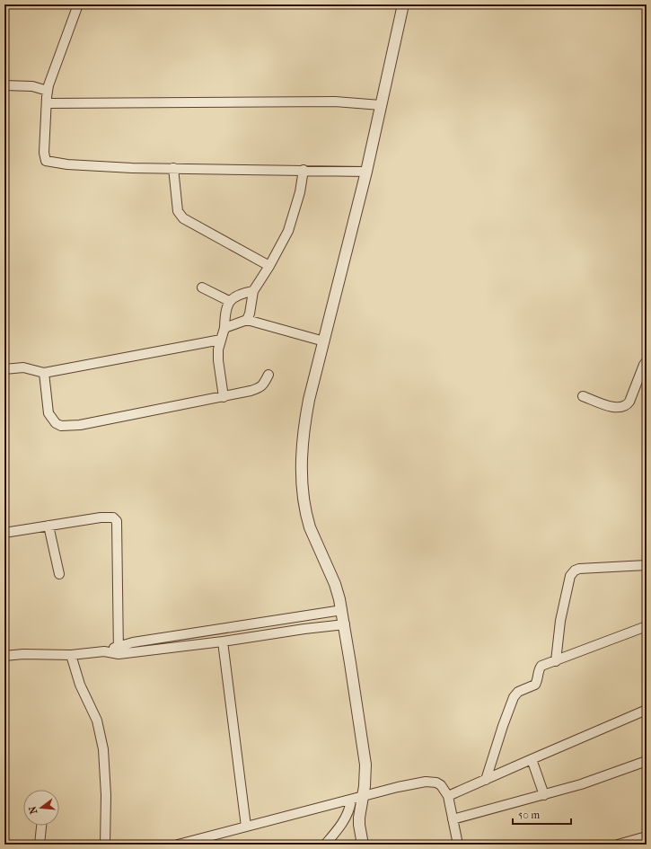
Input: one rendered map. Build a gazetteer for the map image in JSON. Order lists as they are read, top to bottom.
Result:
{
  "scale_bar": "50 m",
  "north": "left"
}
